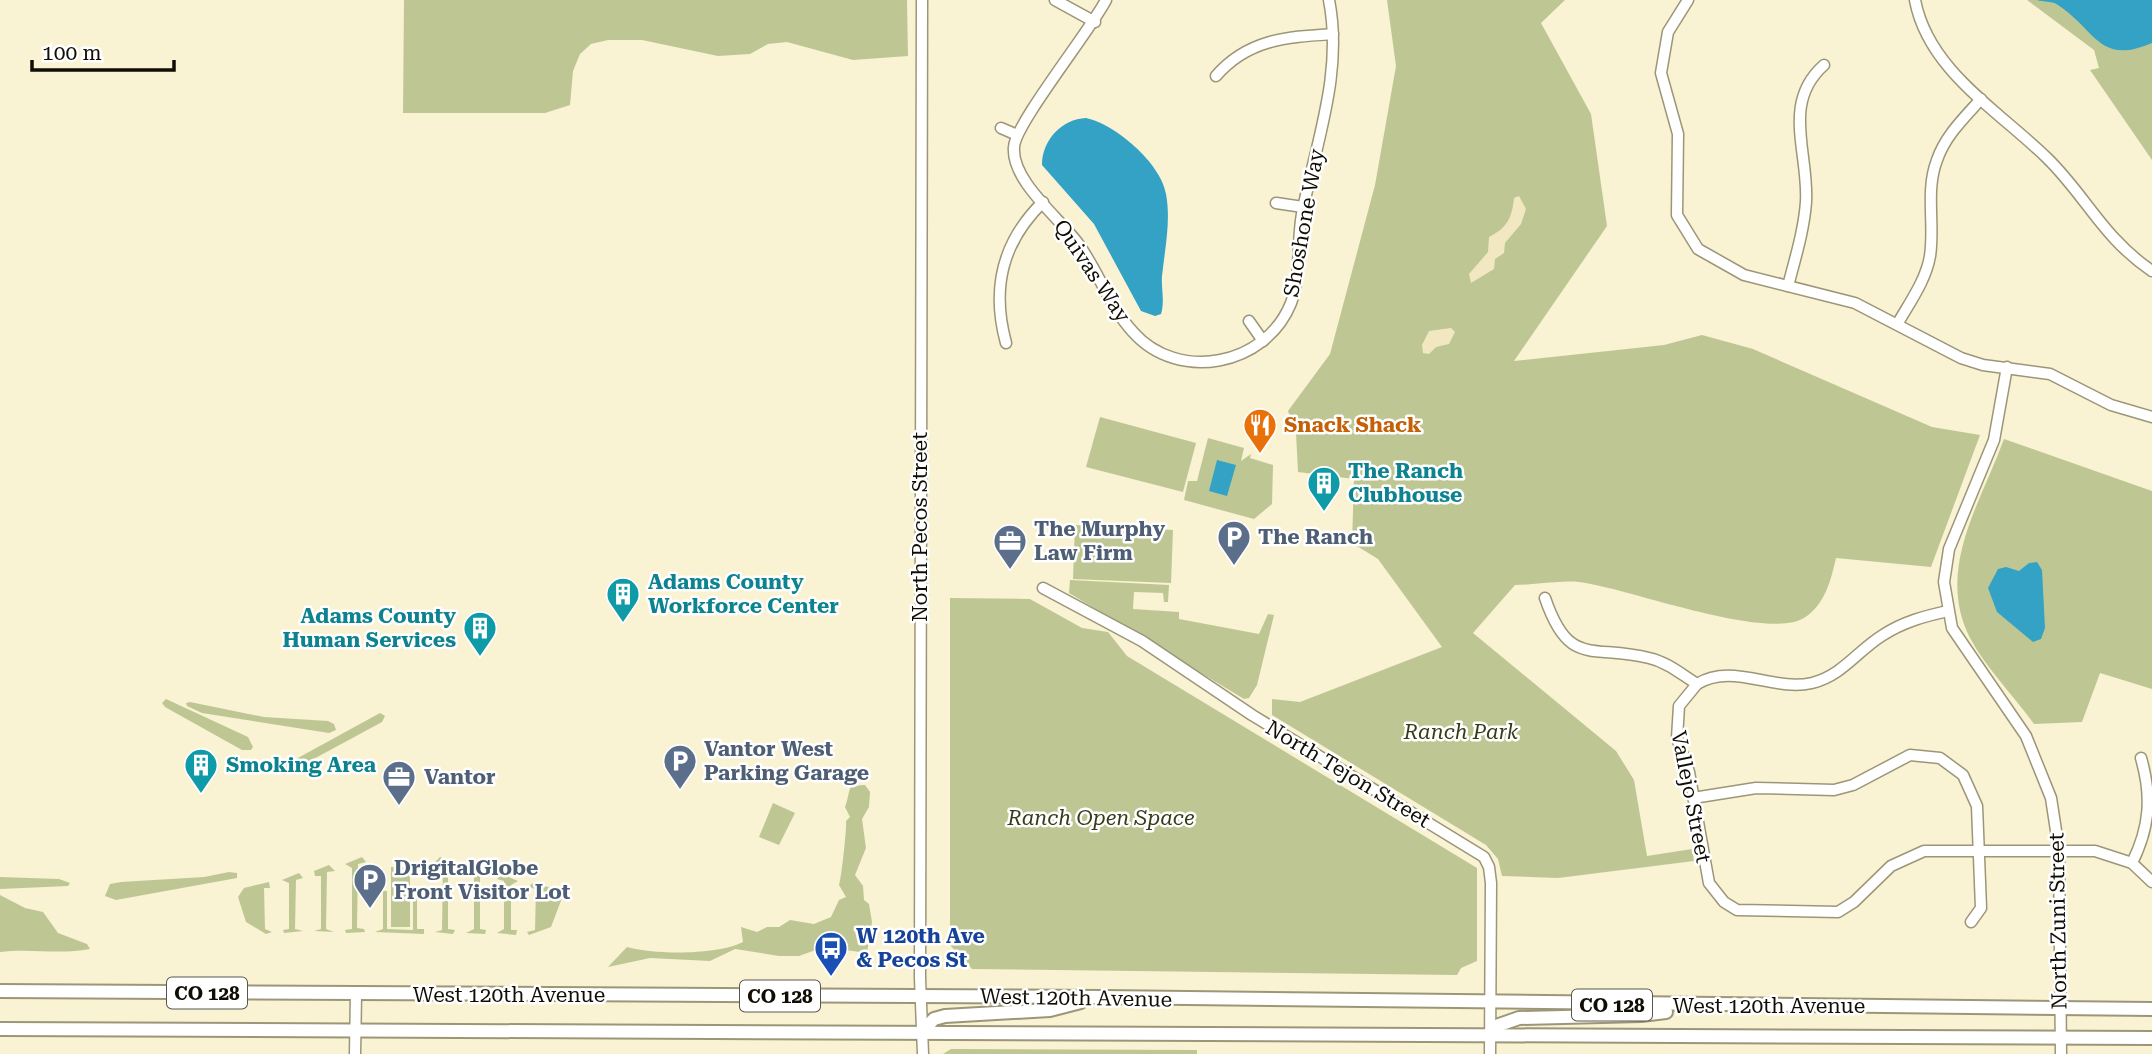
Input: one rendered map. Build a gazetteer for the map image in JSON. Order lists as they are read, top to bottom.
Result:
{
  "streets": {
    "main road": ["CO 128", "West 120th Avenue"],
    "street": [
      "Shoshone Way",
      "Quivas Way",
      "North Pecos Street",
      "North Tejon Street",
      "Vallejo Street",
      "North Zuni Street"
    ]
  },
  "crossings": [
    ["Shoshone Way", "Quivas Way"],
    ["North Pecos Street", "West 120th Avenue"],
    ["North Tejon Street", "West 120th Avenue"],
    ["North Zuni Street", "West 120th Avenue"]
  ],
  "parks": ["Ranch Park", "Ranch Open Space"],
  "places": {
    "restaurant": ["Snack Shack"],
    "building": [
      "The Ranch Clubhouse",
      "Adams County Workforce Center",
      "Adams County Human Services",
      "Smoking Area"
    ],
    "parking": ["The Ranch", "Vantor West Parking Garage", "DrigitalGlobe Front Visitor Lot"],
    "office": ["The Murphy Law Firm", "Vantor"],
    "bus stop": ["W 120th Ave & Pecos St"]
  },
  "scale_bar": "100 m"
}
